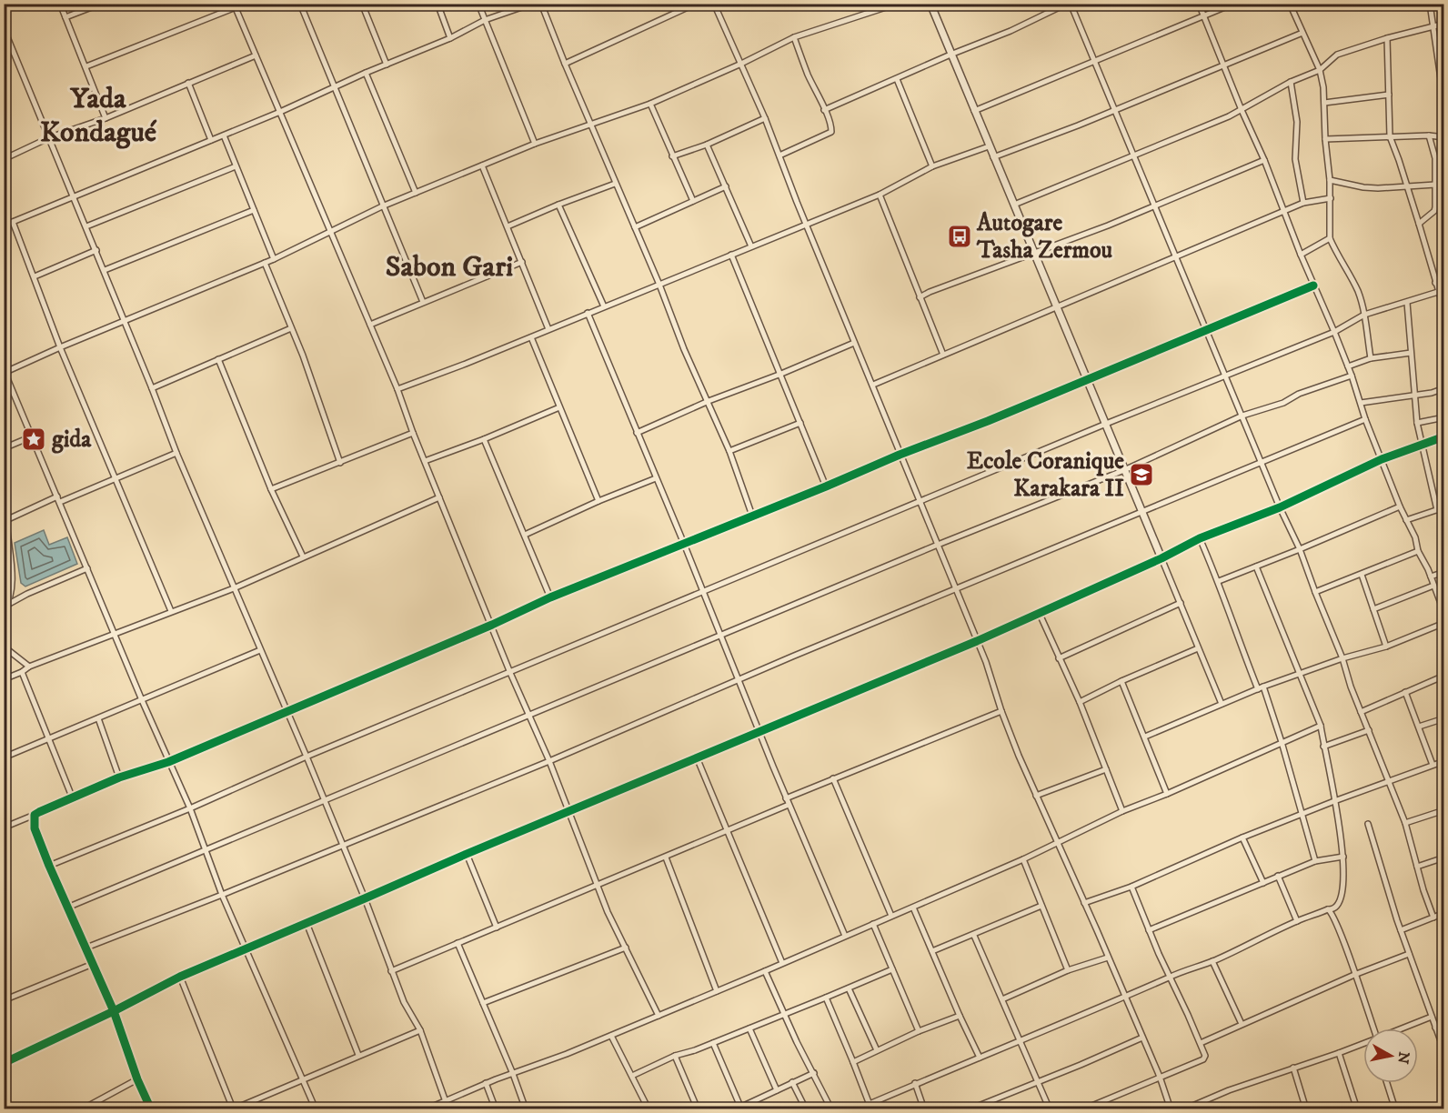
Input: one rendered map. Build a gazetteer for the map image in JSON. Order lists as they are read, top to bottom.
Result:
{
  "districts": ["Yada Kondagué", "Sabon Gari"],
  "places": {
    "bus stop": ["Autogare Tasha Zermou"],
    "place": ["gida"],
    "school or university": ["Ecole Coranique Karakara II"]
  },
  "north": "right"
}
